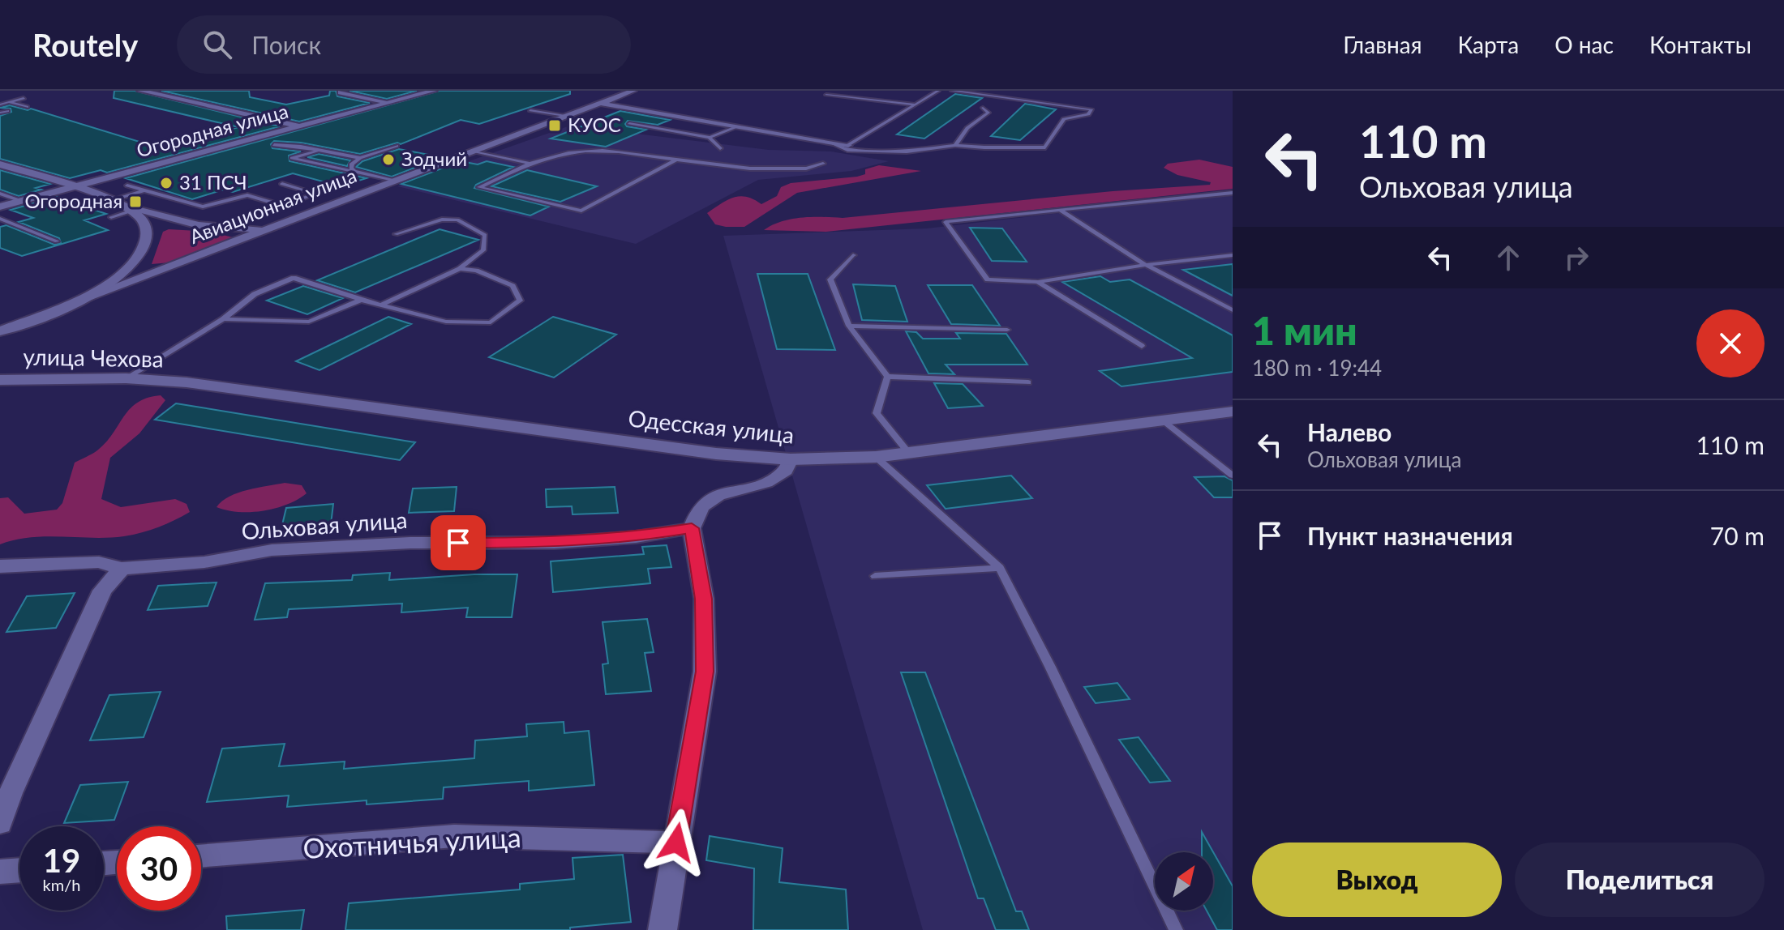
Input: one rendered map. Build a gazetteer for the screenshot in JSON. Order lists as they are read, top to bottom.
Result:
{
  "streets": {
    "main road": ["Авиационная улица", "улица Чехова", "Одесская улица"],
    "street": ["Огородная улица", "Ольховая улица", "Охотничья улица"]
  },
  "crossings": [
    ["улица Чехова", "Одесская улица"]
  ],
  "places": {
    "transit": ["КУОС", "Огородная"],
    "other": ["Зодчий", "31 ПСЧ"]
  },
  "north": "top right",
  "page": {
    "header": "Routely",
    "search": "Поиск",
    "nav": [
      "Главная",
      "Карта",
      "О нас",
      "Контакты"
    ],
    "turn": ["110 m", "Ольховая улица"],
    "heading": ["1 мин", "180 m · 19:44"],
    "list": [
      {
        "name": "Налево",
        "note": "Ольховая улица",
        "value": "110 m"
      },
      {
        "name": "Пункт назначения",
        "value": "70 m"
      }
    ],
    "speed": "19 km/h",
    "limit": "30",
    "buttons": ["Выход", "Поделиться"]
  }
}
